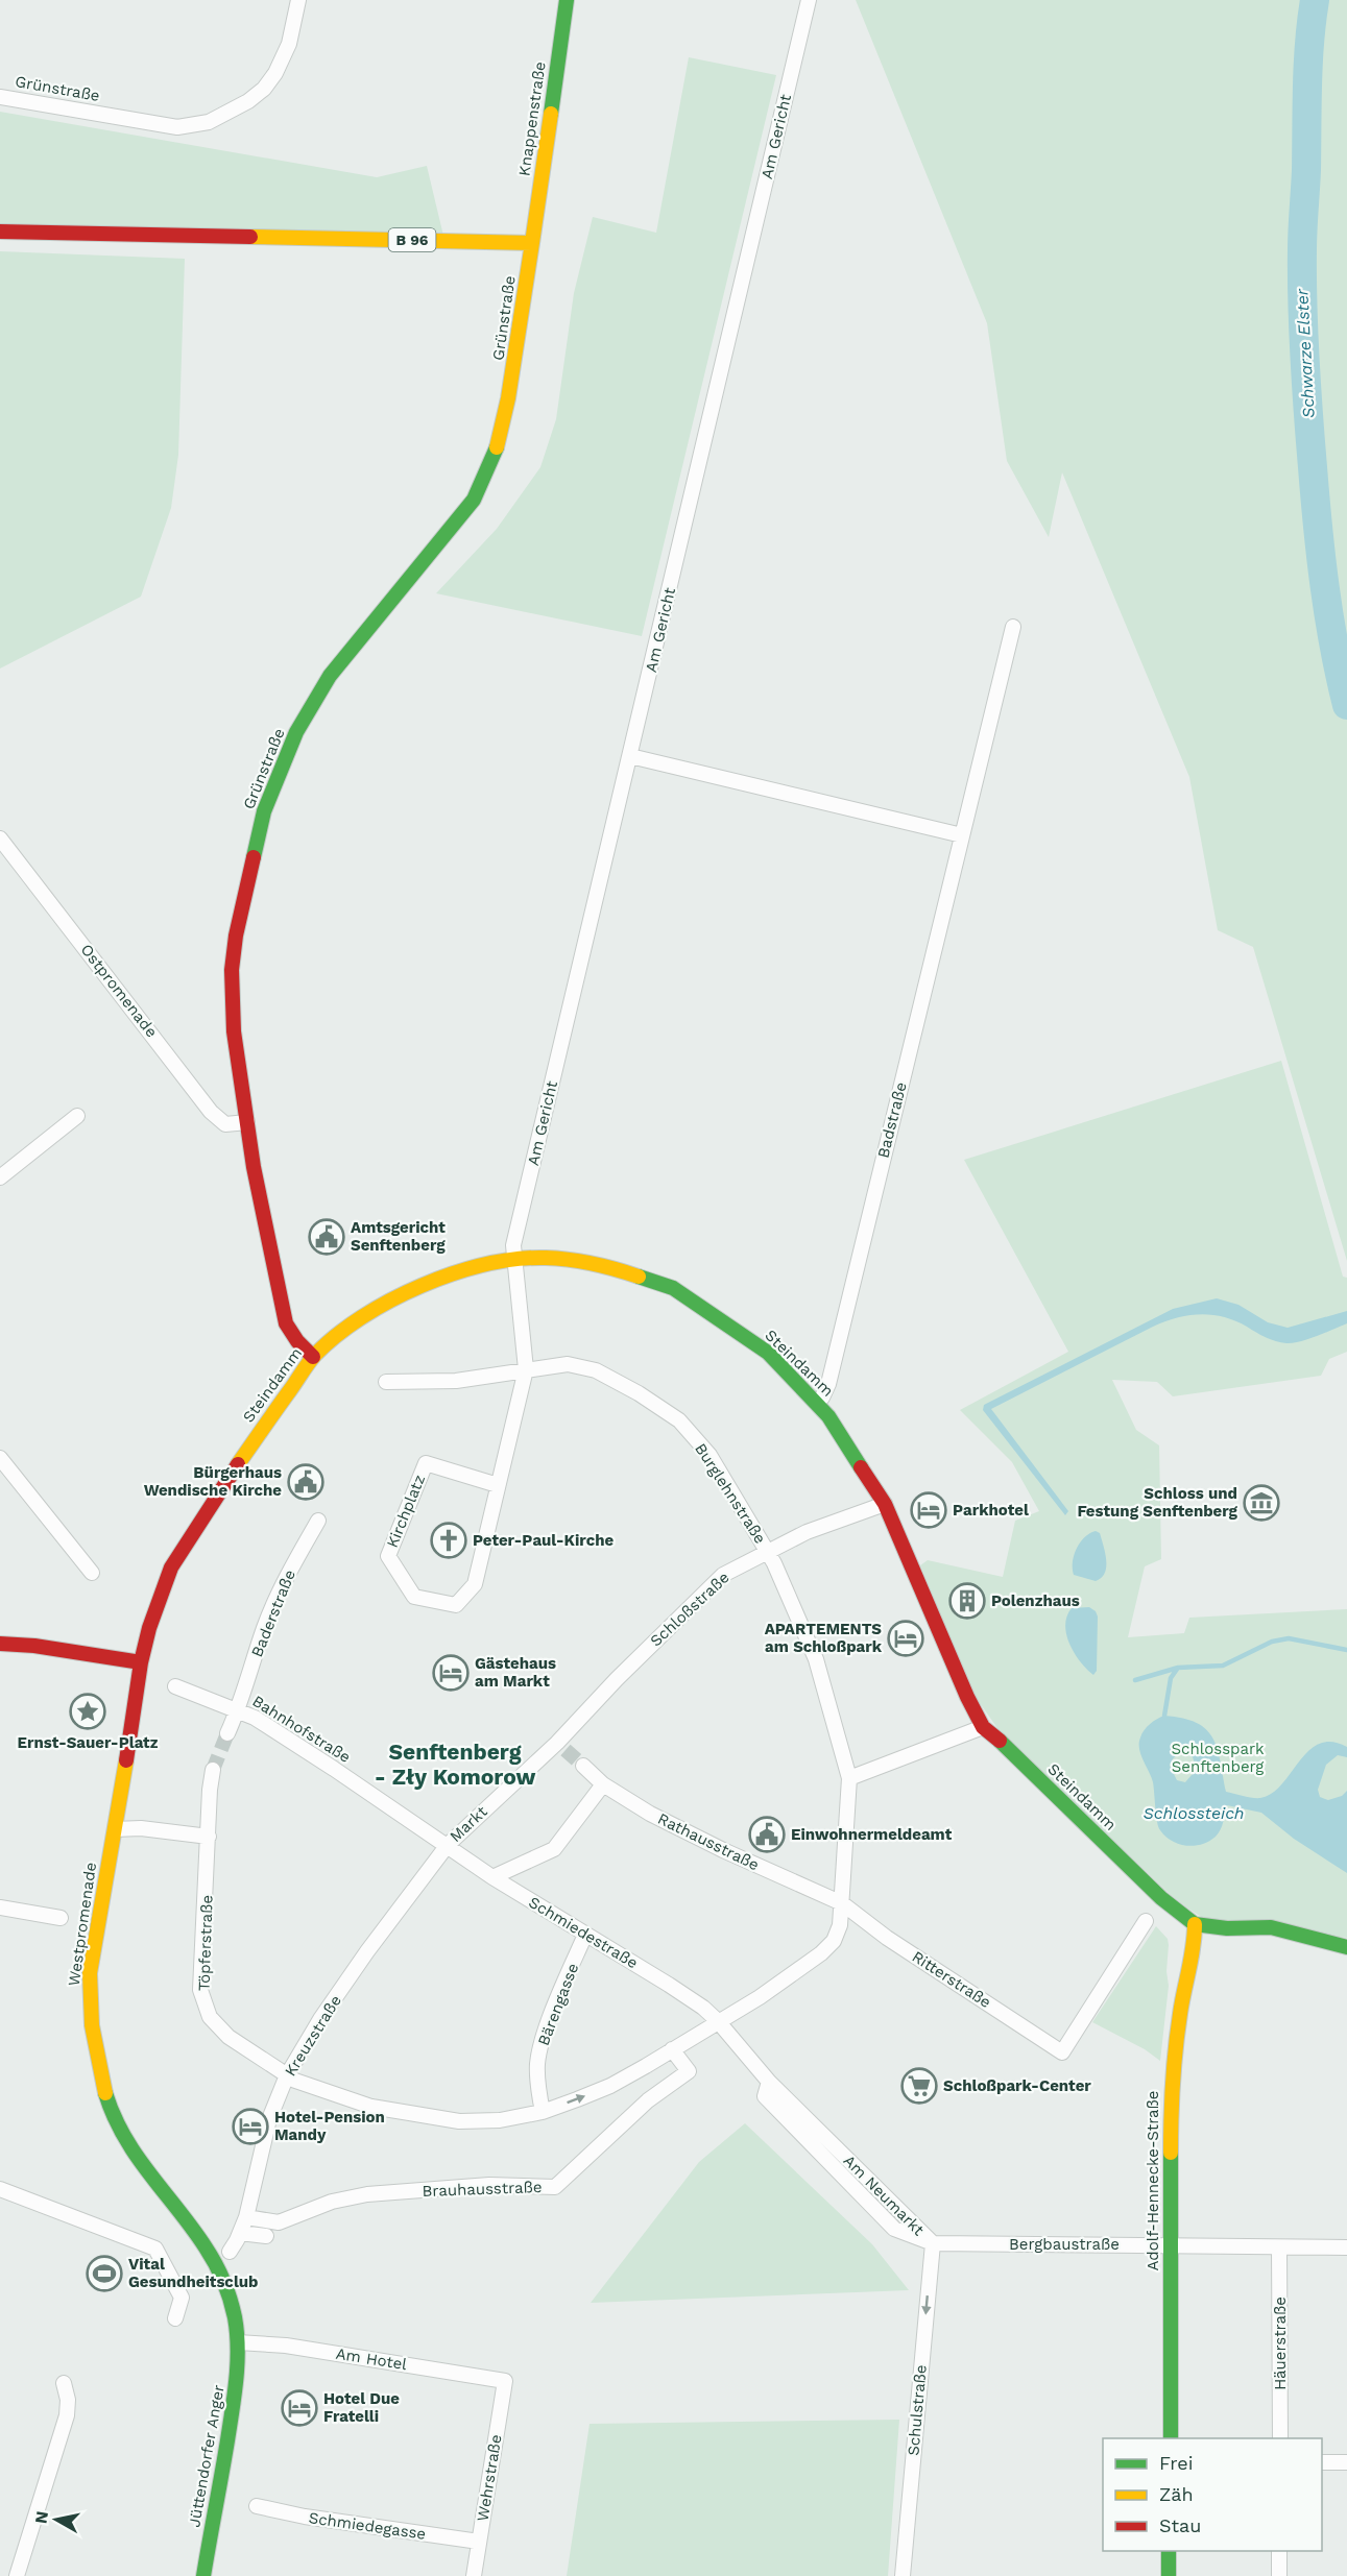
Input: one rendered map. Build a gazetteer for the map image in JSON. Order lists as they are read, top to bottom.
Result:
{
  "streets": {
    "main road": [
      "Grünstraße",
      "Knappenstraße",
      "B 96",
      "Steindamm",
      "Westpromenade",
      "Adolf-Hennecke-Straße",
      "Jüttendorfer Anger"
    ],
    "street": [
      "Am Gericht",
      "Ostpromenade",
      "Badstraße",
      "Burglehnstraße",
      "Kirchplatz",
      "Schloßstraße",
      "Baderstraße",
      "Bahnhofstraße",
      "Markt",
      "Rathausstraße",
      "Schmiedestraße",
      "Töpferstraße",
      "Ritterstraße",
      "Bärengasse",
      "Kreuzstraße",
      "Brauhausstraße",
      "Am Neumarkt",
      "Bergbaustraße",
      "Häuerstraße",
      "Am Hotel",
      "Schulstraße",
      "Wehrstraße",
      "Schmiedegasse"
    ]
  },
  "crossings": [
    ["Grünstraße", "Knappenstraße"],
    ["Grünstraße", "B 96"],
    ["Grünstraße", "Ostpromenade"],
    ["Grünstraße", "Steindamm"],
    ["Knappenstraße", "B 96"],
    ["Am Gericht", "Steindamm"],
    ["Badstraße", "Steindamm"],
    ["Steindamm", "Schloßstraße"],
    ["Steindamm", "Westpromenade"],
    ["Steindamm", "Adolf-Hennecke-Straße"],
    ["Burglehnstraße", "Schloßstraße"],
    ["Schloßstraße", "Markt"],
    ["Baderstraße", "Bahnhofstraße"],
    ["Bahnhofstraße", "Markt"],
    ["Markt", "Schmiedestraße"],
    ["Markt", "Kreuzstraße"],
    ["Rathausstraße", "Ritterstraße"],
    ["Westpromenade", "Am Hotel"],
    ["Westpromenade", "Jüttendorfer Anger"],
    ["Schmiedestraße", "Töpferstraße"],
    ["Schmiedestraße", "Bärengasse"],
    ["Schmiedestraße", "Kreuzstraße"],
    ["Schmiedestraße", "Am Neumarkt"],
    ["Töpferstraße", "Bärengasse"],
    ["Töpferstraße", "Kreuzstraße"],
    ["Töpferstraße", "Brauhausstraße"],
    ["Töpferstraße", "Am Neumarkt"],
    ["Kreuzstraße", "Brauhausstraße"],
    ["Adolf-Hennecke-Straße", "Bergbaustraße"],
    ["Am Neumarkt", "Bergbaustraße"],
    ["Am Neumarkt", "Schulstraße"],
    ["Bergbaustraße", "Häuerstraße"],
    ["Bergbaustraße", "Schulstraße"],
    ["Am Hotel", "Jüttendorfer Anger"],
    ["Am Hotel", "Wehrstraße"],
    ["Wehrstraße", "Schmiedegasse"]
  ],
  "one_way": ["Schulstraße"],
  "districts": ["Senftenberg - Zły Komorow"],
  "water": ["Schwarze Elster", "Schlossteich"],
  "parks": ["Schlosspark Senftenberg"],
  "places": {
    "public building": ["Amtsgericht Senftenberg", "Bürgerhaus Wendische Kirche", "Einwohnermeldeamt"],
    "museum": ["Schloss und Festung Senftenberg"],
    "hotel": [
      "Parkhotel",
      "APARTEMENTS am Schloßpark",
      "Gästehaus am Markt",
      "Hotel-Pension Mandy",
      "Hotel Due Fratelli"
    ],
    "church": ["Peter-Paul-Kirche"],
    "building": ["Polenzhaus"],
    "place": ["Ernst-Sauer-Platz"],
    "supermarket": ["Schloßpark-Center"],
    "sports": ["Vital Gesundheitsclub"]
  },
  "legend": ["Frei", "Zäh", "Stau"],
  "north": "left"
}
